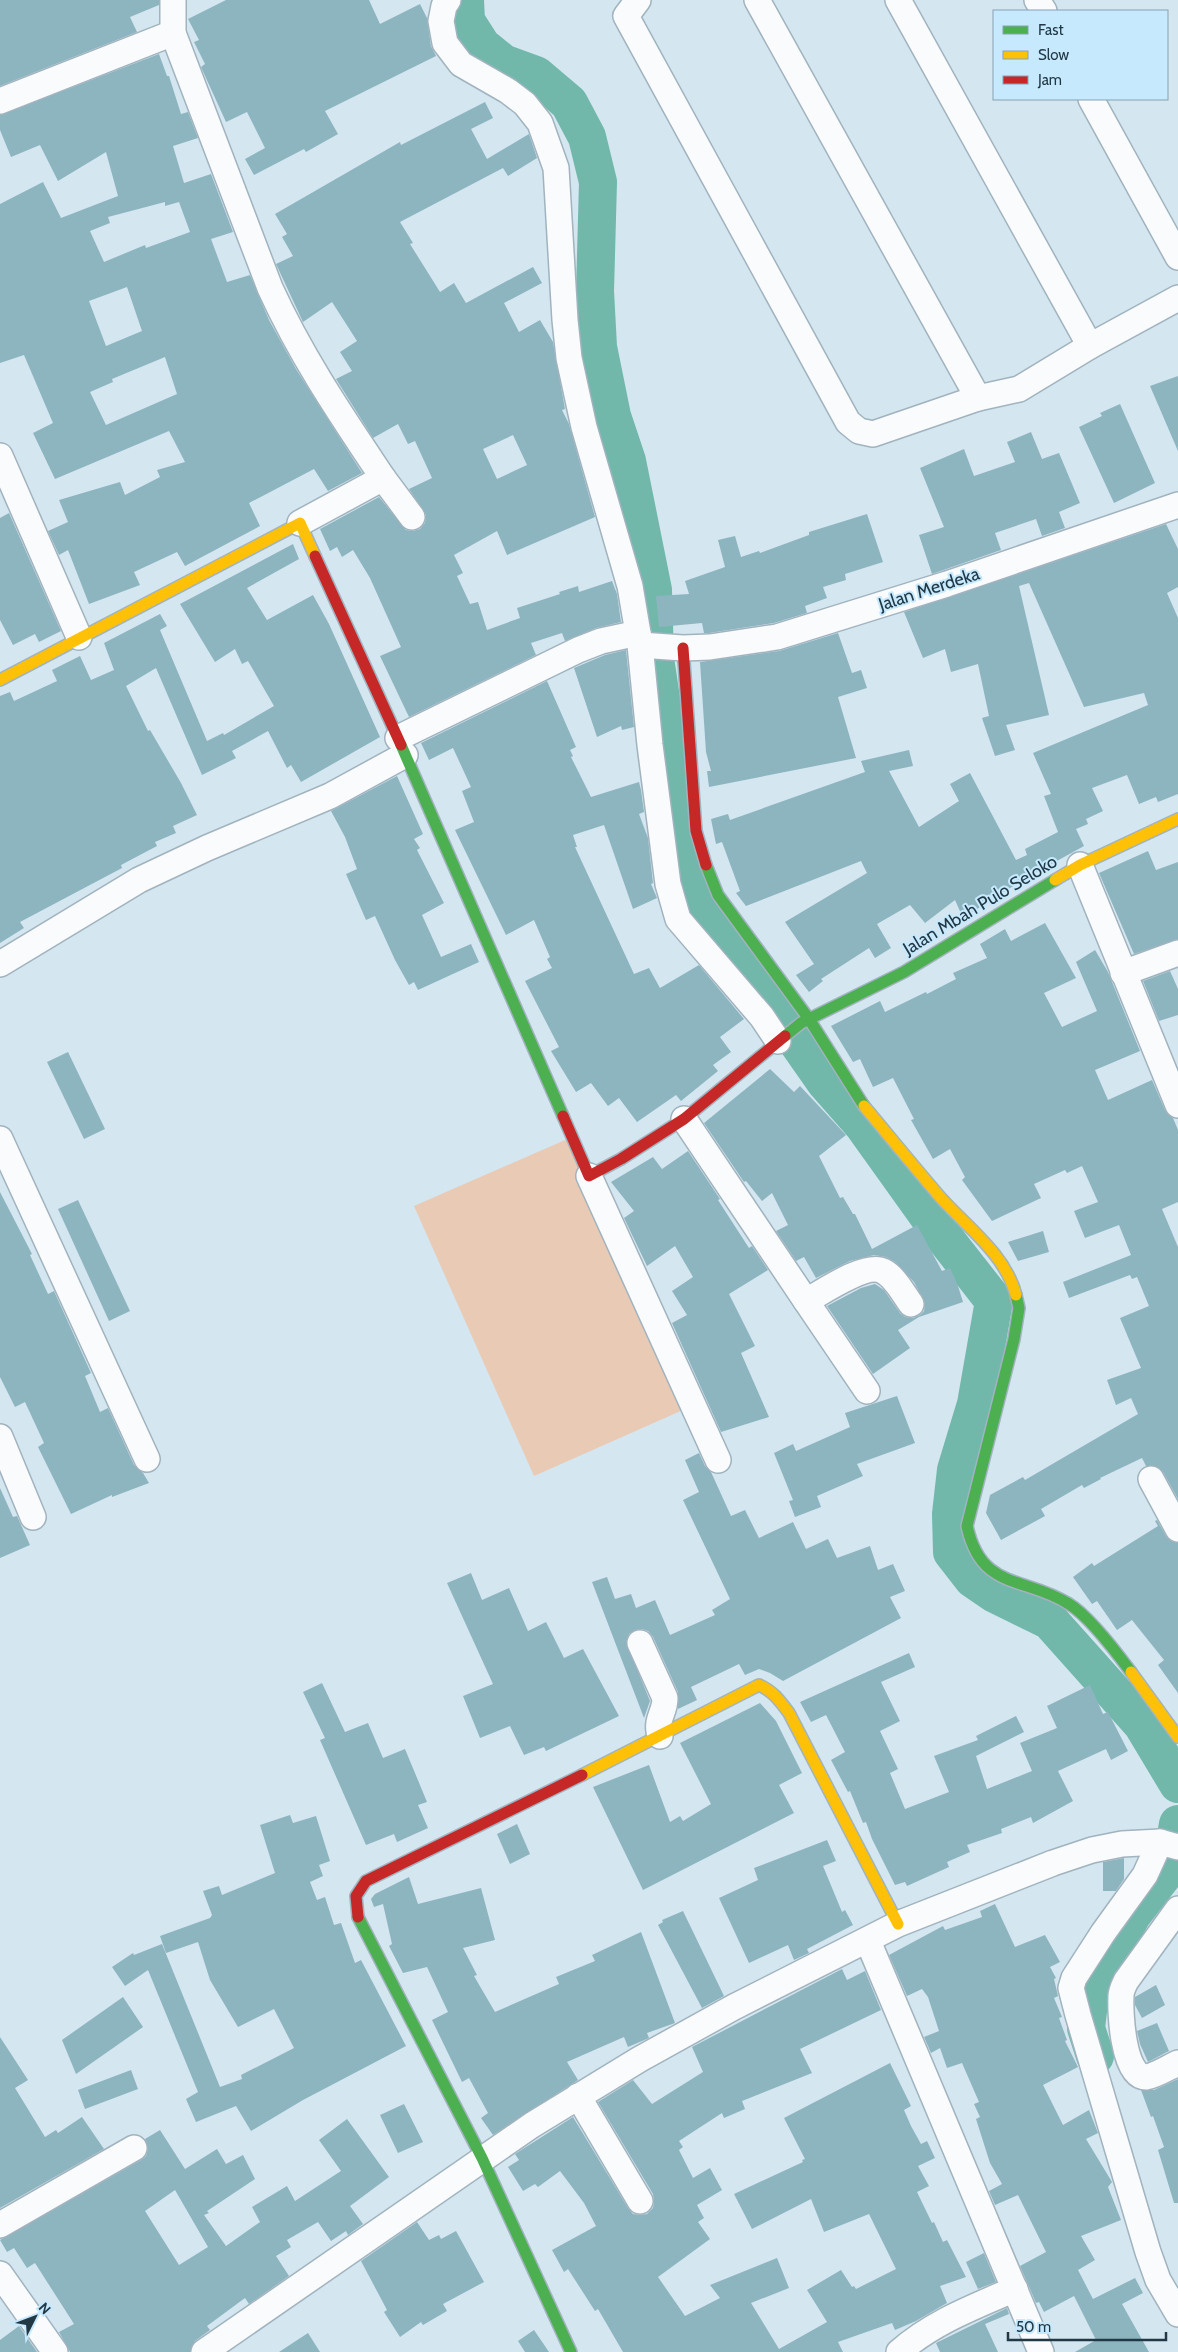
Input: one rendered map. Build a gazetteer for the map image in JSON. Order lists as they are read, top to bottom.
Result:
{
  "streets": {
    "street": ["Jalan Merdeka", "Jalan Mbah Pulo Seloko"]
  },
  "legend": ["Fast", "Slow", "Jam"],
  "scale_bar": "50 m",
  "north": "top right"
}
